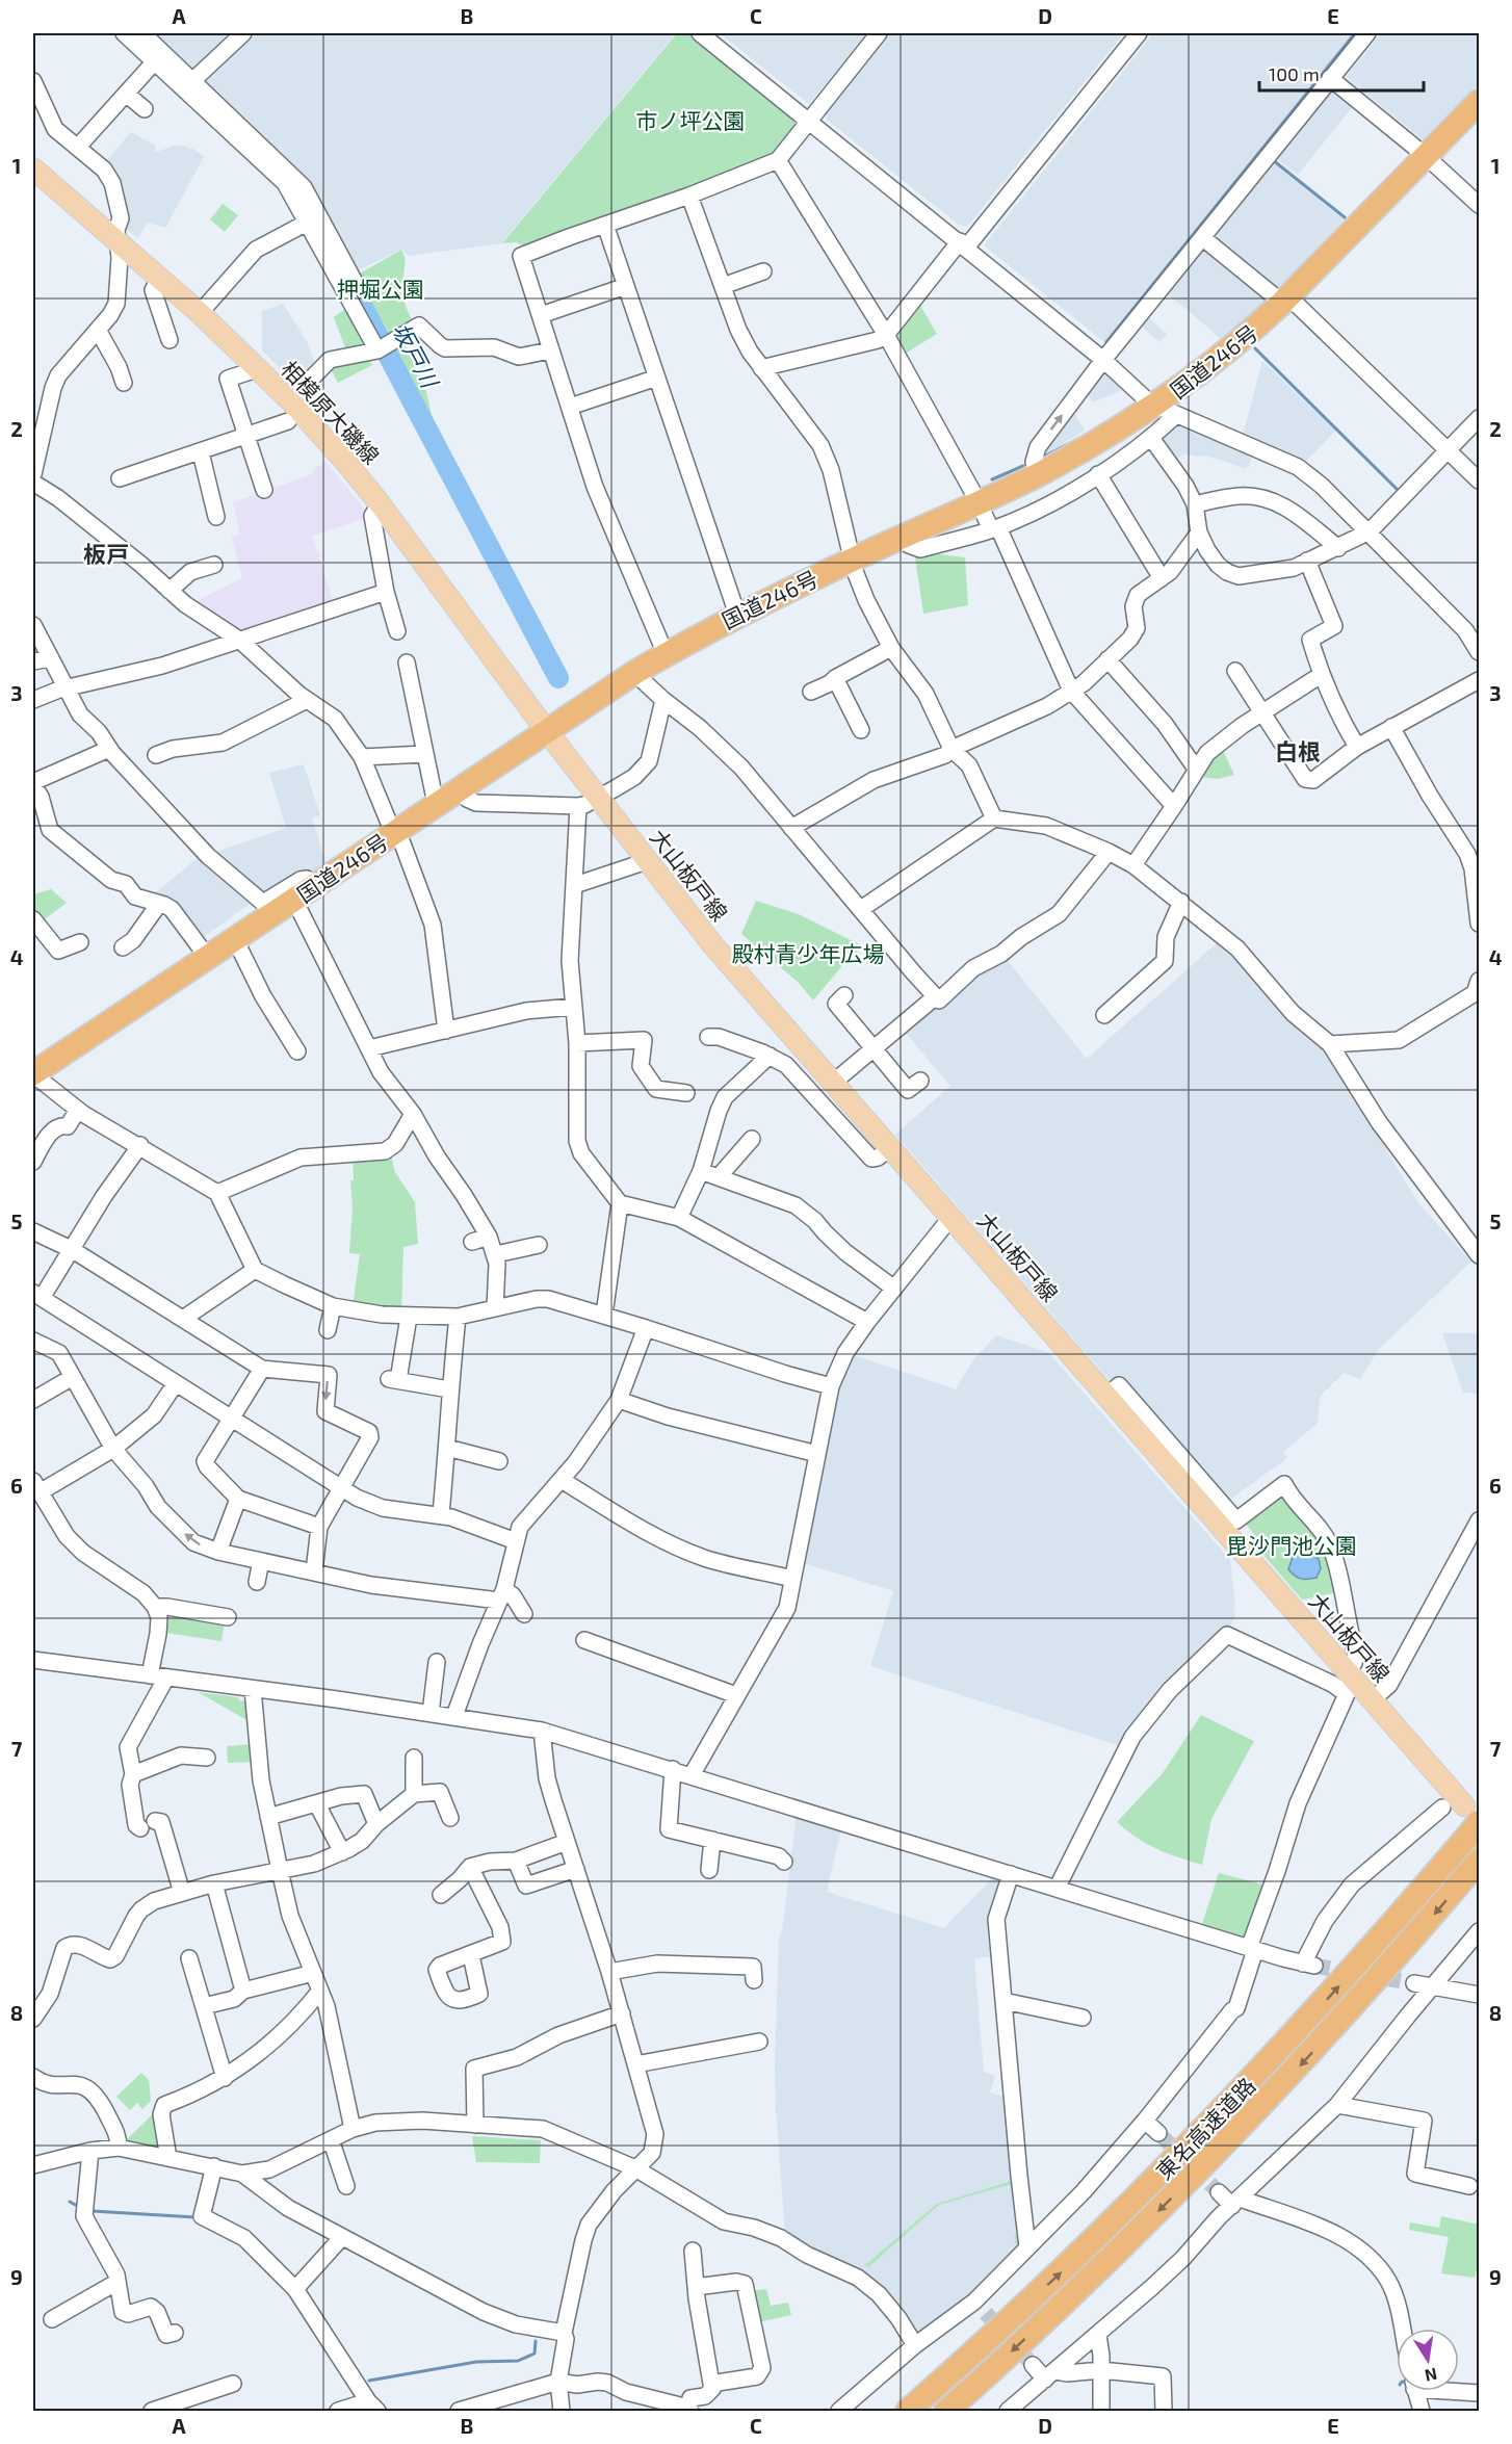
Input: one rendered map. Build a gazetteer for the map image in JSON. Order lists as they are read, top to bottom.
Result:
{
  "streets": {
    "highway": ["国道246号", "東名高速道路"],
    "main road": ["相模原大磯線", "大山板戸線"]
  },
  "crossings": [
    ["国道246号", "相模原大磯線"],
    ["国道246号", "大山板戸線"],
    ["相模原大磯線", "大山板戸線"],
    ["大山板戸線", "東名高速道路"]
  ],
  "districts": ["板戸", "白根"],
  "water": ["坂戸川"],
  "parks": [
    "市ノ坪公園",
    "押堀公園",
    "殿村青少年広場",
    "毘沙門池公園"
  ],
  "scale_bar": "100 m",
  "north": "bottom",
  "grid": {
    "columns": [
      "A",
      "B",
      "C",
      "D",
      "E"
    ],
    "rows": [
      "1",
      "2",
      "3",
      "4",
      "5",
      "6",
      "7",
      "8",
      "9"
    ]
  }
}
